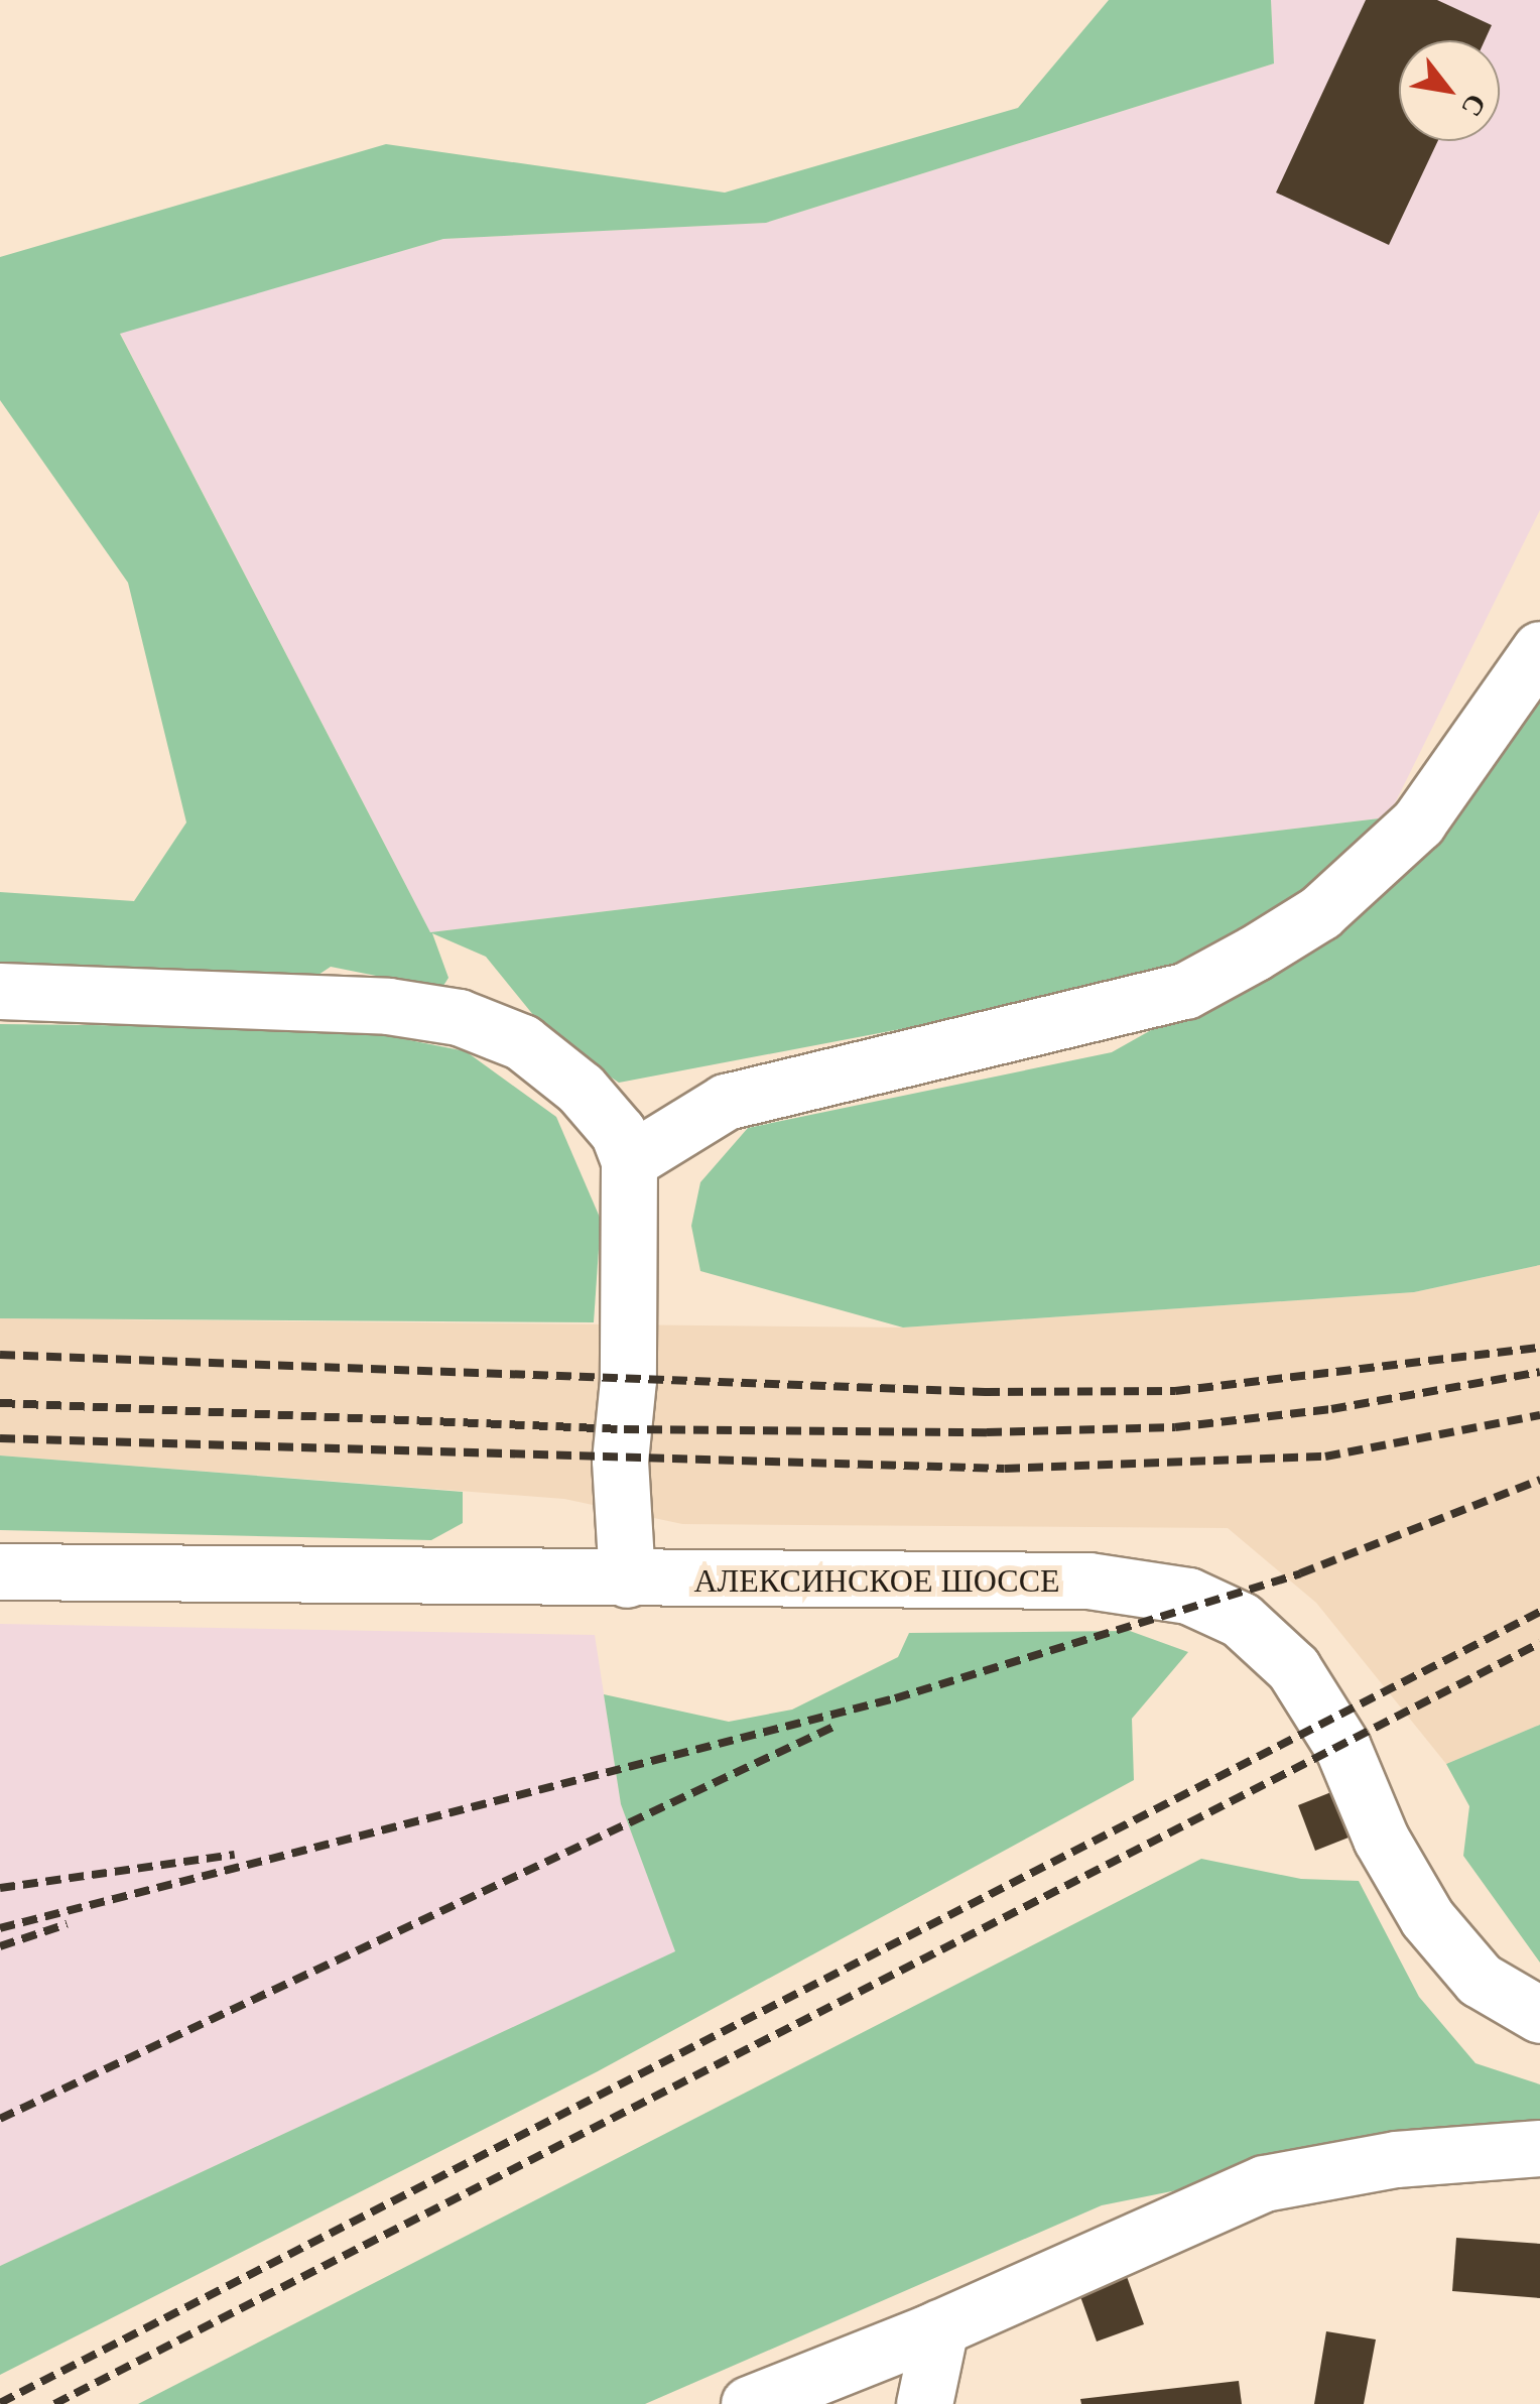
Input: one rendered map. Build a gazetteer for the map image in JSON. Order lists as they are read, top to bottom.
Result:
{
  "streets": {
    "main road": ["АЛЕКСИНСКОЕ ШОССЕ"]
  },
  "north": "bottom right"
}
